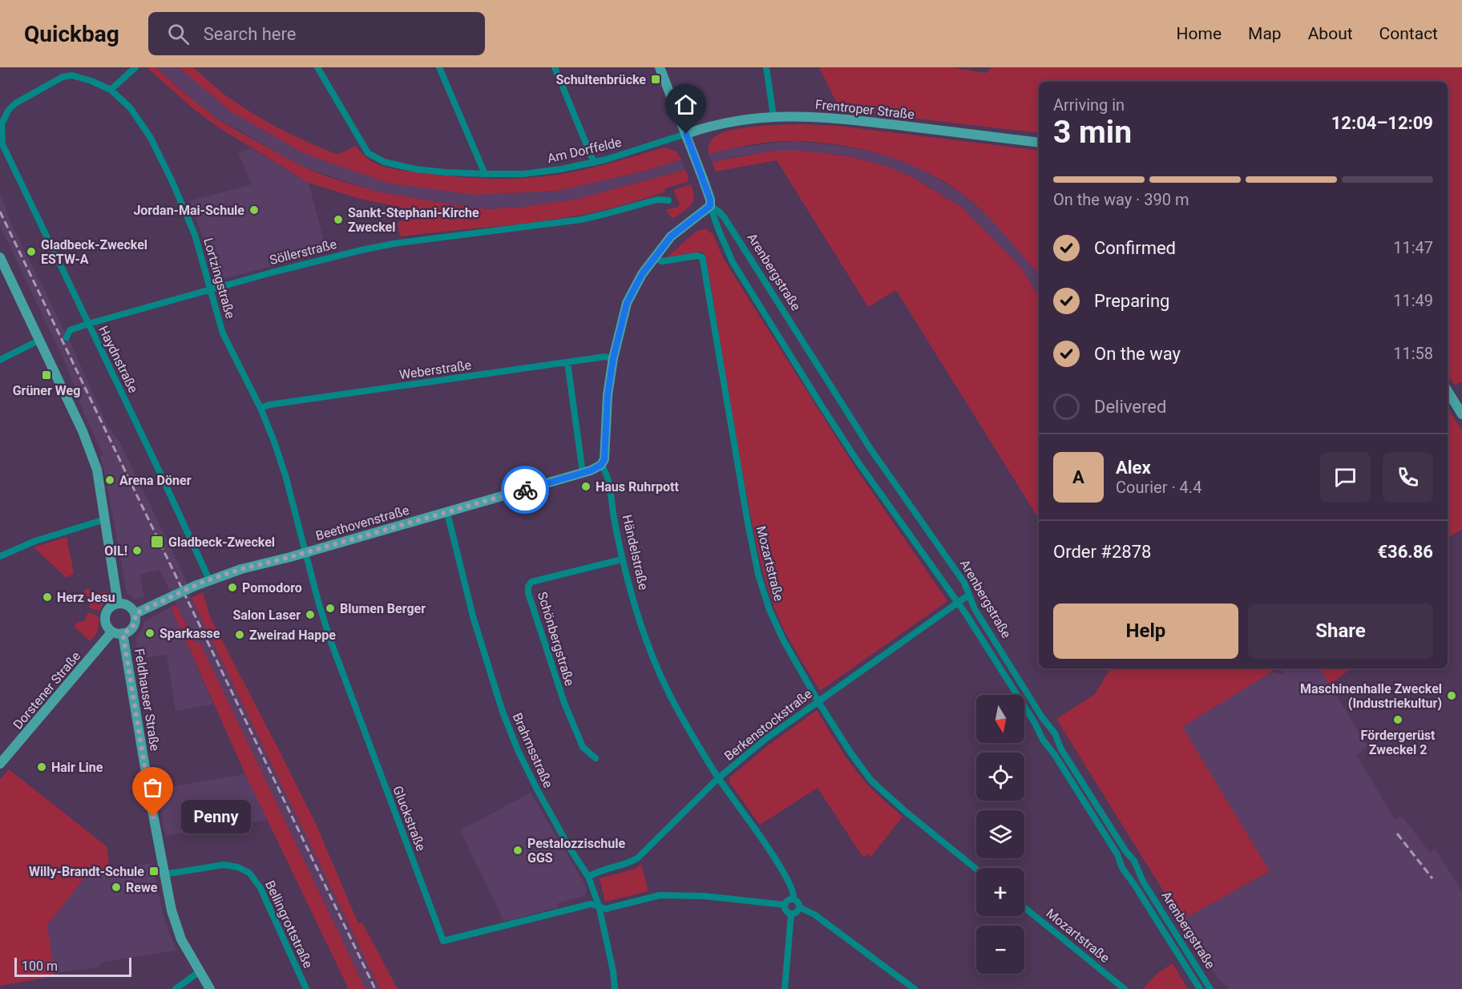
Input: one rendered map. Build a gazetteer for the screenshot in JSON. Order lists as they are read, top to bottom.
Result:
{
  "streets": {
    "street": [
      "Frentroper Straße",
      "Am Dorffelde",
      "Söllerstraße",
      "Arenbergstraße",
      "Lortzingstraße",
      "Haydnstraße",
      "Weberstraße",
      "Beethovenstraße",
      "Händelstraße",
      "Mozartstraße",
      "Schönbergstraße",
      "Dorstener Straße",
      "Feldhauser Straße",
      "Berkenstockstraße",
      "Brahmsstraße",
      "Gluckstraße",
      "Bellingrottstraße"
    ]
  },
  "crossings": [
    ["Frentroper Straße", "Am Dorffelde"],
    ["Frentroper Straße", "Arenbergstraße"],
    ["Am Dorffelde", "Arenbergstraße"],
    ["Söllerstraße", "Lortzingstraße"],
    ["Söllerstraße", "Haydnstraße"],
    ["Arenbergstraße", "Händelstraße"],
    ["Arenbergstraße", "Berkenstockstraße"],
    ["Lortzingstraße", "Haydnstraße"],
    ["Lortzingstraße", "Weberstraße"],
    ["Lortzingstraße", "Beethovenstraße"],
    ["Lortzingstraße", "Gluckstraße"],
    ["Haydnstraße", "Beethovenstraße"],
    ["Weberstraße", "Händelstraße"],
    ["Beethovenstraße", "Händelstraße"],
    ["Beethovenstraße", "Dorstener Straße"],
    ["Beethovenstraße", "Feldhauser Straße"],
    ["Beethovenstraße", "Brahmsstraße"],
    ["Beethovenstraße", "Gluckstraße"],
    ["Händelstraße", "Mozartstraße"],
    ["Händelstraße", "Schönbergstraße"],
    ["Händelstraße", "Berkenstockstraße"],
    ["Mozartstraße", "Berkenstockstraße"],
    ["Dorstener Straße", "Feldhauser Straße"],
    ["Feldhauser Straße", "Bellingrottstraße"],
    ["Berkenstockstraße", "Brahmsstraße"],
    ["Brahmsstraße", "Gluckstraße"]
  ],
  "places": {
    "transit": [
      "Schultenbrücke",
      "Grüner Weg",
      "Gladbeck-Zweckel",
      "Willy-Brandt-Schule"
    ],
    "other": [
      "Jordan-Mai-Schule",
      "Sankt-Stephani-Kirche Zweckel",
      "Gladbeck-Zweckel ESTW-A",
      "Arena Döner",
      "Haus Ruhrpott",
      "OIL!",
      "Pomodoro",
      "Herz Jesu",
      "Blumen Berger",
      "Salon Laser",
      "Sparkasse",
      "Zweirad Happe",
      "Maschinenhalle Zweckel (Industriekultur)",
      "Fördergerüst Zweckel 2",
      "Hair Line",
      "Penny",
      "Pestalozzischule GGS",
      "Rewe"
    ]
  },
  "scale_bar": "100 m",
  "north": "bottom",
  "page": {
    "header": "Quickbag",
    "search": "Search here",
    "nav": [
      "Home",
      "Map",
      "About",
      "Contact"
    ],
    "heading": ["3 min", "Arriving in", "12:04–12:09"],
    "panel": [
      "Alex",
      "Courier · 4.4",
      "Order #2878",
      "€36.86"
    ],
    "bar": "On the way · 390 m",
    "list": [
      ["Confirmed", "11:47"],
      ["Preparing", "11:49"],
      ["On the way", "11:58"],
      "Delivered"
    ],
    "round": "A",
    "buttons": ["Help", "Share"],
    "map_buttons": ["+", "−"],
    "bubble": "Penny",
    "scale": "100 m"
  }
}
